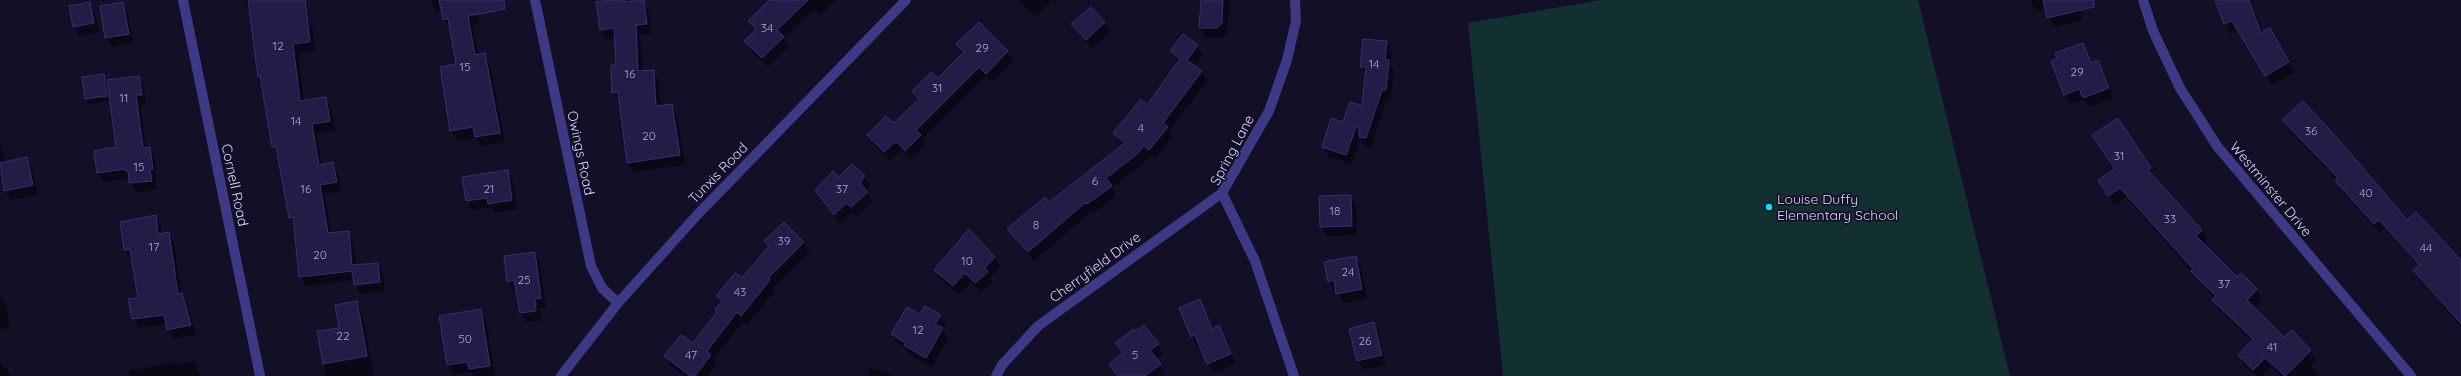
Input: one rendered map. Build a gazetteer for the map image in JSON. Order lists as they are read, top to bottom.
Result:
{
  "streets": {
    "street": [
      "Spring Lane",
      "Owings Road",
      "Tunxis Road",
      "Cornell Road",
      "Westminster Drive",
      "Cherryfield Drive"
    ]
  },
  "crossings": [
    ["Spring Lane", "Cherryfield Drive"],
    ["Owings Road", "Tunxis Road"]
  ],
  "places": ["Louise Duffy Elementary School"],
  "house_numbers": [
    "34",
    "12",
    "29",
    "14",
    "15",
    "29",
    "16",
    "31",
    "11",
    "14",
    "4",
    "36",
    "20",
    "31",
    "15",
    "6",
    "16",
    "21",
    "37",
    "40",
    "18",
    "33",
    "8",
    "39",
    "17",
    "44",
    "20",
    "10",
    "24",
    "25",
    "37",
    "43",
    "12",
    "22",
    "50",
    "26",
    "41",
    "47",
    "5"
  ]
}
